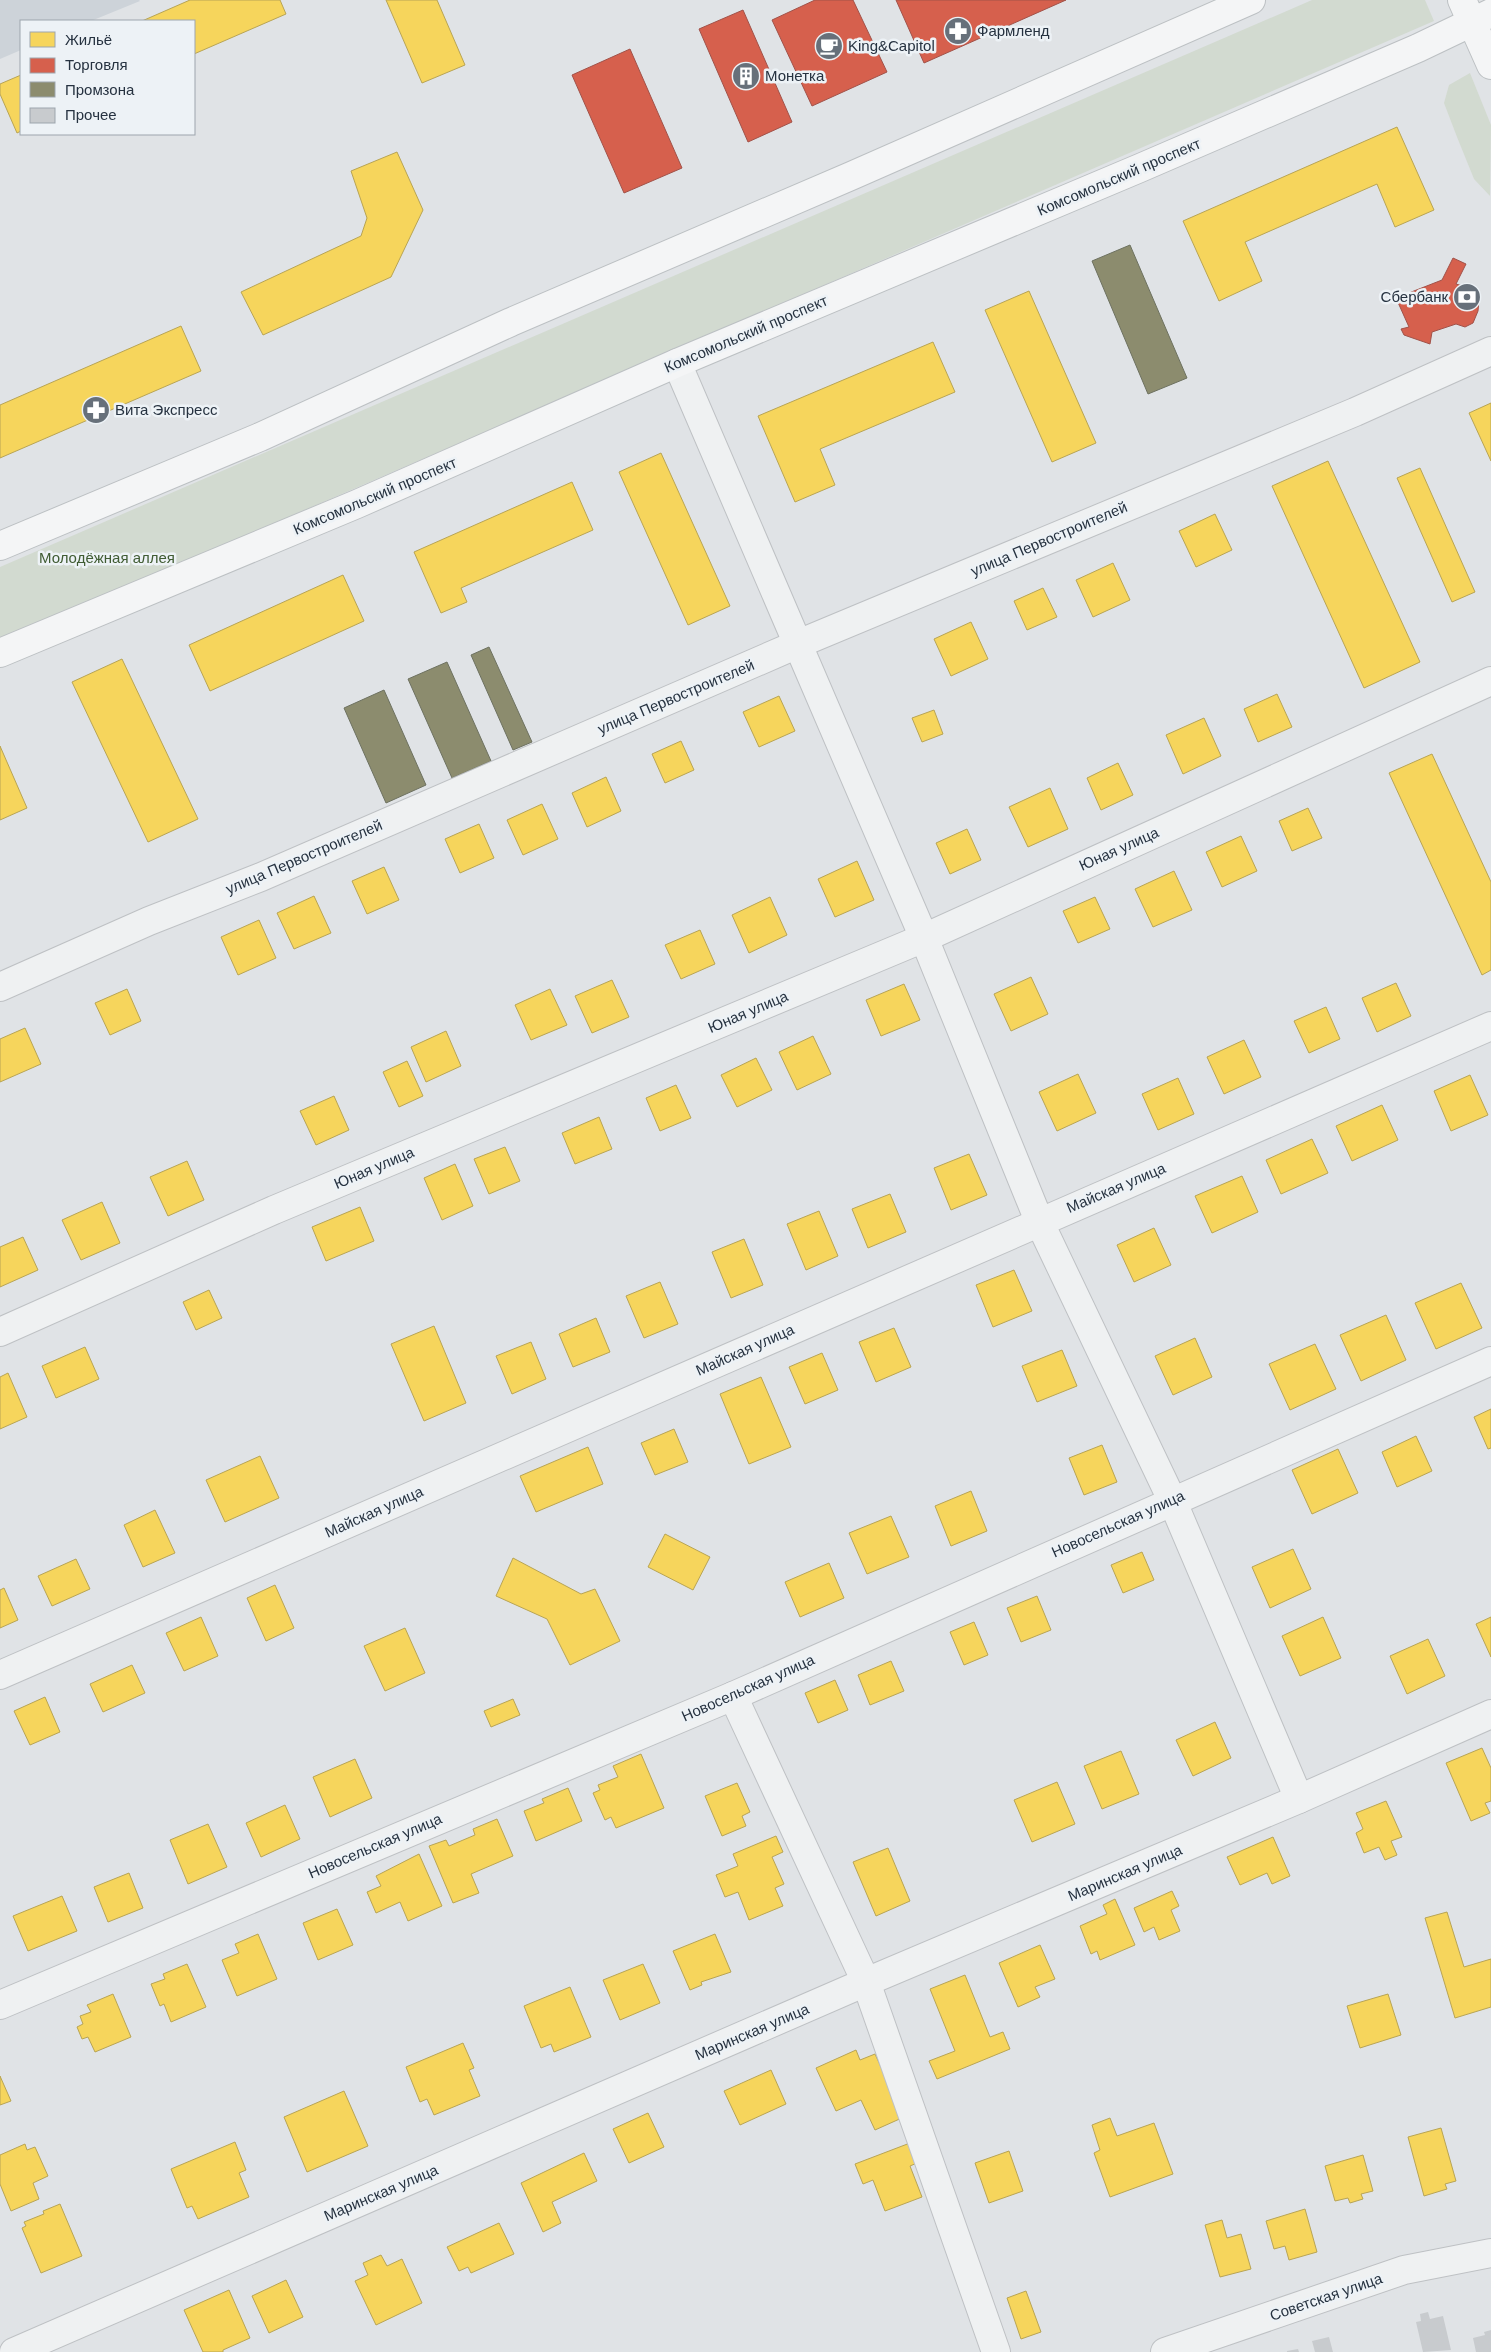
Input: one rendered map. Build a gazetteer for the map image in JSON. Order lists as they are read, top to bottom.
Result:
{
  "streets": {
    "main road": ["Комсомольский проспект"],
    "street": [
      "улица Первостроителей",
      "Юная улица",
      "Майская улица",
      "Новосельская улица",
      "Маринская улица",
      "Советская улица"
    ]
  },
  "parks": ["Молодёжная аллея"],
  "places": {
    "pharmacy": ["Фармленд", "Вита Экспресс"],
    "cafe": ["King&Capitol"],
    "building": ["Монетка"],
    "bank": ["Сбербанк"]
  },
  "legend": [
    "Жильё",
    "Торговля",
    "Промзона",
    "Прочее"
  ]
}
